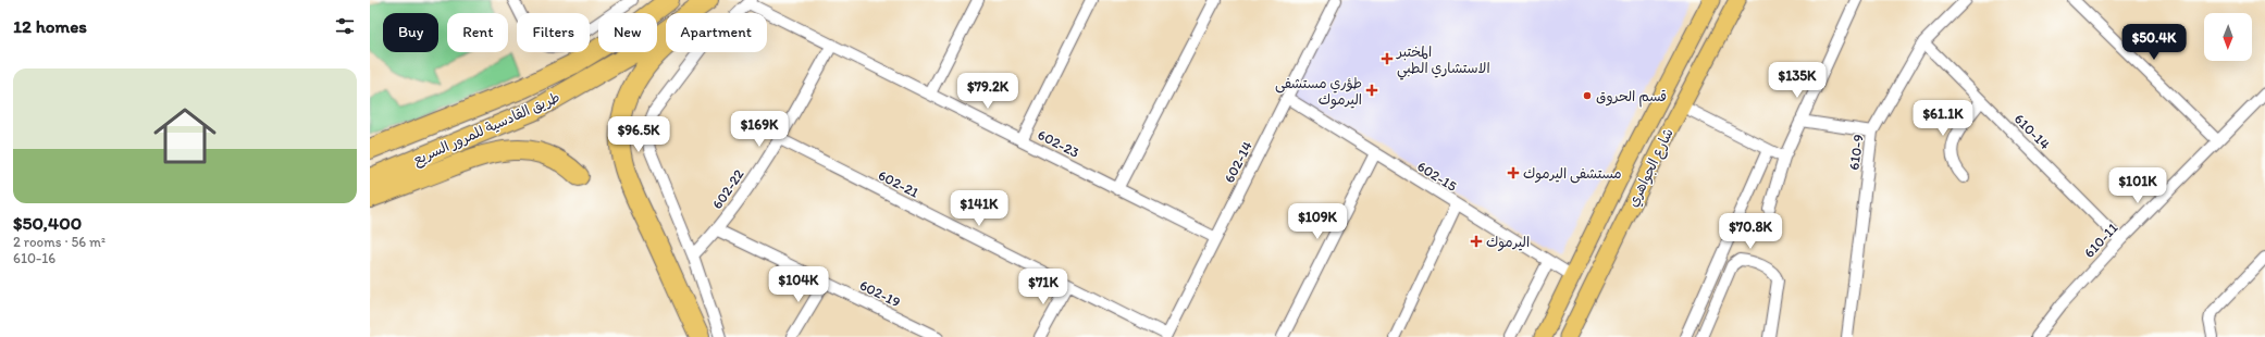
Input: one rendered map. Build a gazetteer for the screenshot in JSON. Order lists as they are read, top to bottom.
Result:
{
  "streets": {
    "highway": ["طريق القادسية للمرور السريع"],
    "main road": ["شارع الجواهري"],
    "street": [
      "610-14",
      "602-23",
      "610-9",
      "602-14",
      "602-15",
      "602-21",
      "602-22",
      "610-11",
      "602-19"
    ]
  },
  "crossings": [
    ["610-14", "610-9"],
    ["610-14", "610-11"],
    ["602-23", "602-14"],
    ["602-23", "602-22"],
    ["602-14", "602-15"],
    ["602-14", "602-21"],
    ["شارع الجواهري", "602-15"],
    ["602-21", "602-22"],
    ["602-22", "602-19"]
  ],
  "places": {
    "health": [
      "المختبر الاستشاري الطبي",
      "طؤري مستشفى اليرموك",
      "مستشفى اليرموك",
      "اليرموك"
    ],
    "other": ["قسم الحروق"]
  },
  "north": "bottom",
  "page": {
    "heading": "12 homes",
    "chip": [
      "Buy",
      "Rent",
      "Filters",
      "New",
      "Apartment"
    ],
    "price": [
      "$50.4K",
      "$135K",
      "$79.2K",
      "$61.1K",
      "$169K",
      "$96.5K",
      "$101K",
      "$141K",
      "$109K",
      "$70.8K",
      "$104K",
      "$71K"
    ],
    "list": [
      {
        "name": "$50,400",
        "note": "2 rooms · 56 m² · 610-16"
      }
    ]
  }
}
